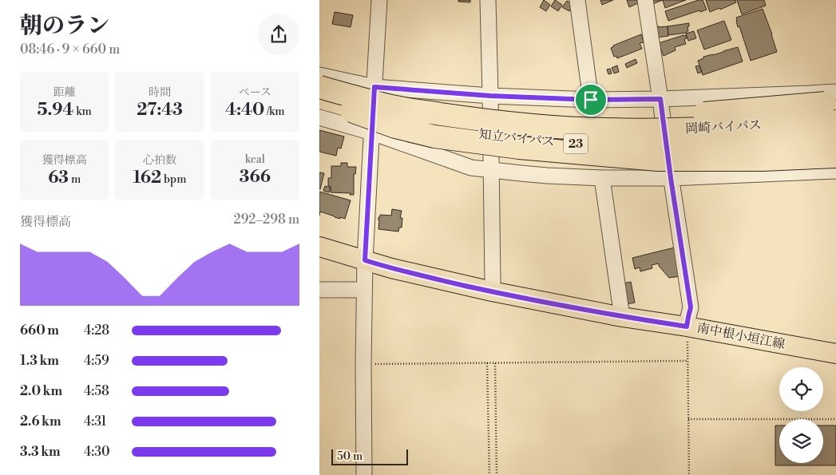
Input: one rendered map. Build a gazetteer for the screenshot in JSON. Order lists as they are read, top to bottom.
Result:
{
  "streets": {
    "highway": ["岡崎バイパス", "知立バイパス", "23"],
    "main road": ["南中根小垣江線"]
  },
  "crossings": [
    ["岡崎バイパス", "23"],
    ["知立バイパス", "23"]
  ],
  "scale_bar": "50 m",
  "page": {
    "heading": ["朝のラン", "08:46 · 9 × 660 m"],
    "stats": [
      ["距離", "5.94 km"],
      ["時間", "27:43"],
      ["ペース", "4:40 /km"],
      ["獲得標高", "63 m"],
      ["心拍数", "162 bpm"],
      ["kcal", "366"]
    ],
    "chart": ["獲得標高", "292–298 m"],
    "list": [
      {
        "name": "660 m",
        "note": "4:28"
      },
      {
        "name": "1.3 km",
        "note": "4:59"
      },
      {
        "name": "2.0 km",
        "note": "4:58"
      },
      {
        "name": "2.6 km",
        "note": "4:31"
      },
      {
        "name": "3.3 km",
        "note": "4:30"
      }
    ],
    "scale": "50 m"
  }
}
